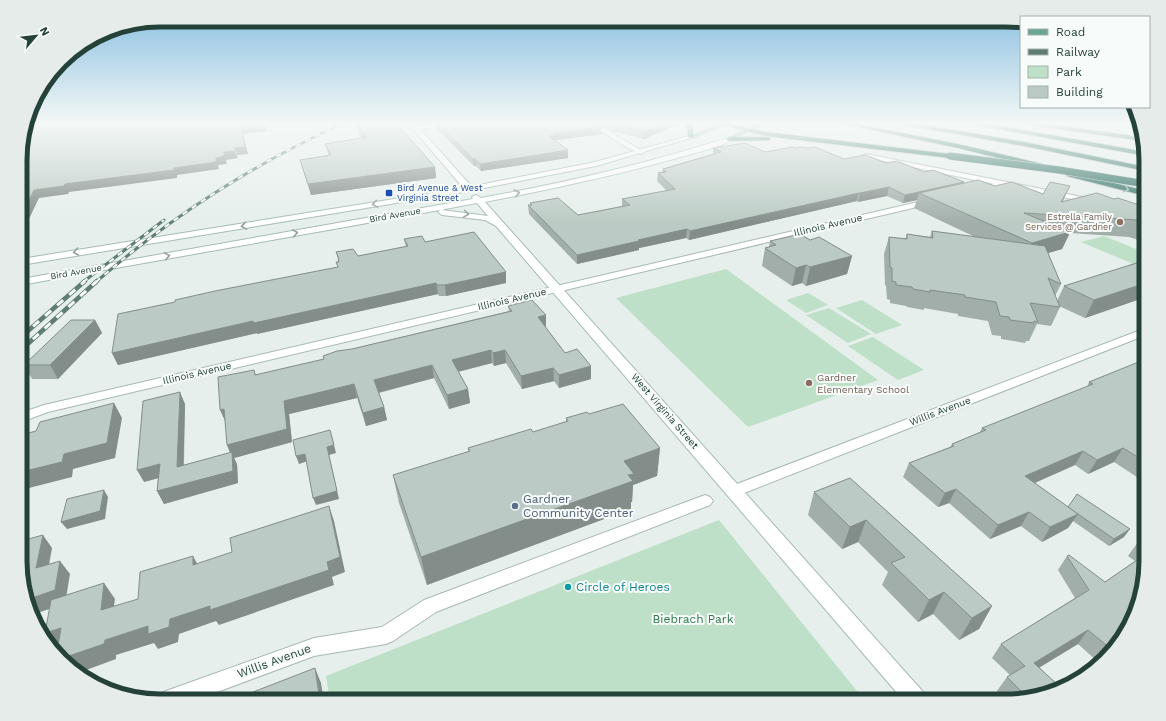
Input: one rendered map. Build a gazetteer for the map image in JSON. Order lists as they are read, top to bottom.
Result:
{
  "streets": {
    "street": [
      "Bird Avenue",
      "Illinois Avenue",
      "West Virginia Street",
      "Willis Avenue"
    ]
  },
  "crossings": [
    ["Bird Avenue", "West Virginia Street"],
    ["Illinois Avenue", "West Virginia Street"],
    ["West Virginia Street", "Willis Avenue"]
  ],
  "parks": ["Biebrach Park"],
  "places": {
    "transit": ["Bird Avenue & West Virginia Street"],
    "other": [
      "Estrella Family Services @ Gardner",
      "Gardner Elementary School",
      "Gardner Community Center",
      "Circle of Heroes"
    ]
  },
  "legend": [
    "Road",
    "Railway",
    "Park",
    "Building"
  ],
  "north": "top right"
}
